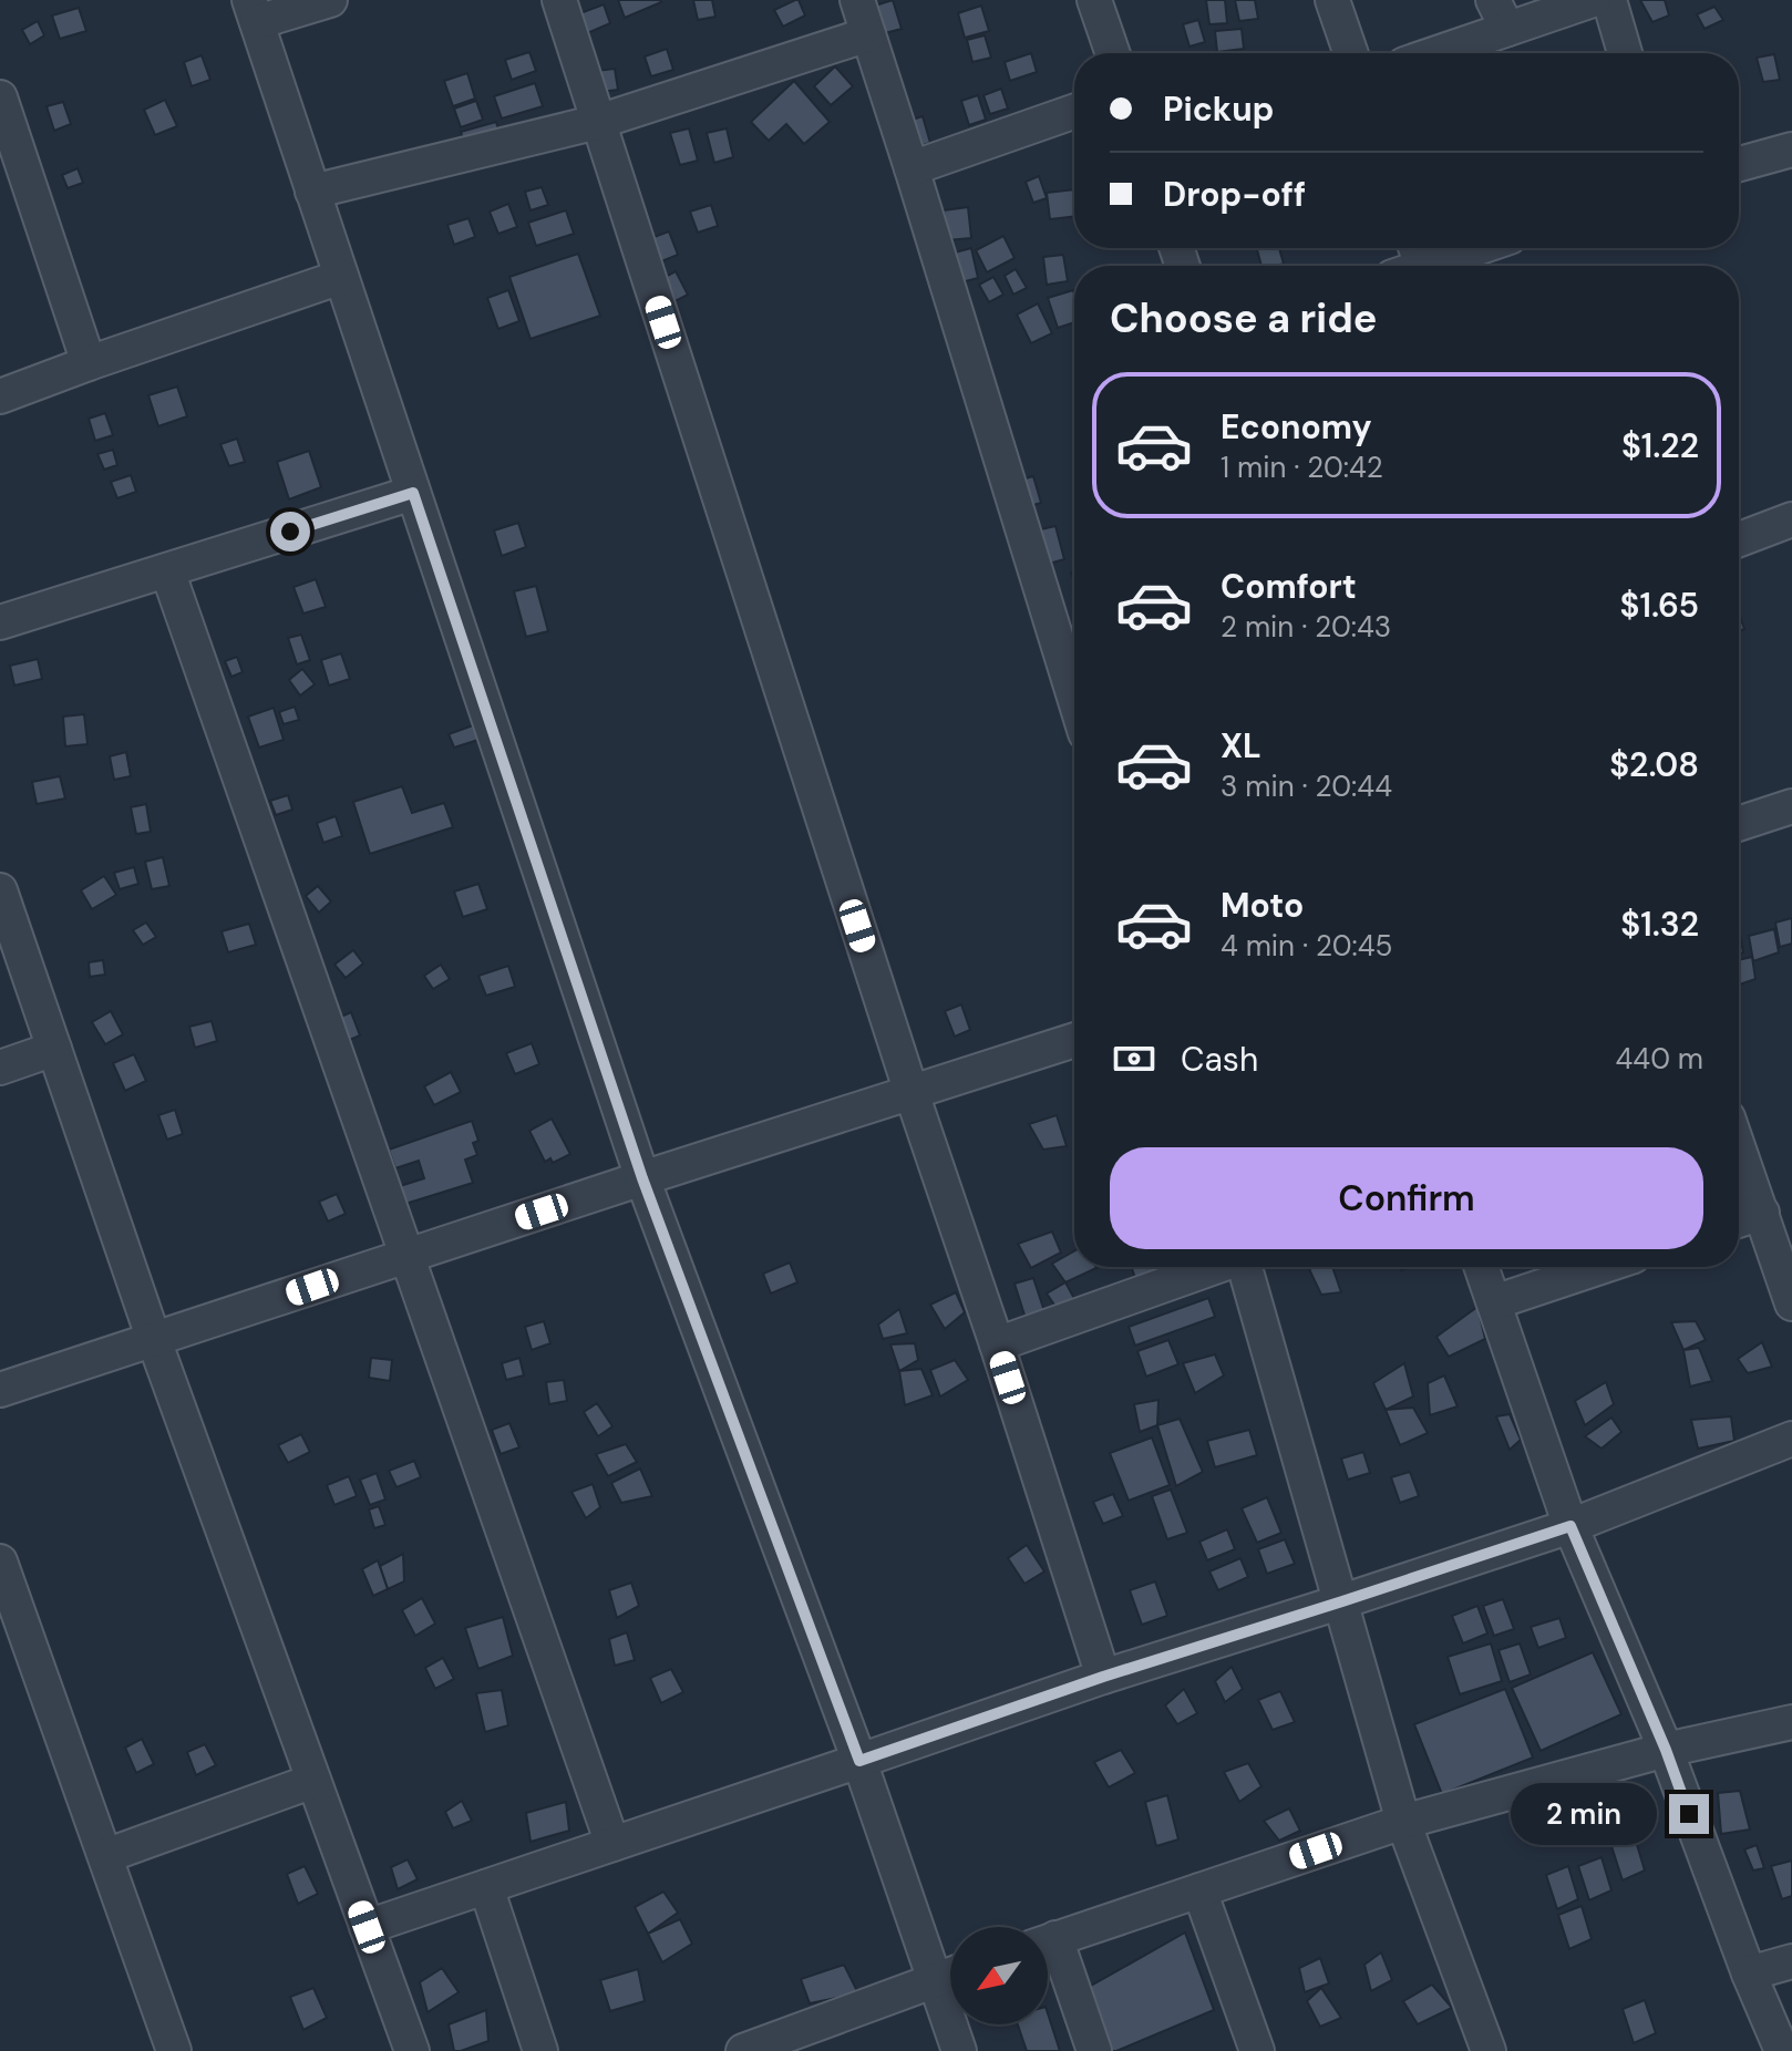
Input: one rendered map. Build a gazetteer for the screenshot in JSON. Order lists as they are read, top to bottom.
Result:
{
  "north": "bottom left",
  "page": {
    "banner": ["Pickup", "Drop-off"],
    "heading": "Choose a ride",
    "list": [
      {
        "name": "Economy",
        "note": "1 min · 20:42",
        "value": "$1.22"
      },
      {
        "name": "Comfort",
        "note": "2 min · 20:43",
        "value": "$1.65"
      },
      {
        "name": "XL",
        "note": "3 min · 20:44",
        "value": "$2.08"
      },
      {
        "name": "Moto",
        "note": "4 min · 20:45",
        "value": "$1.32"
      }
    ],
    "pay": ["Cash", "440 m"],
    "buttons": "Confirm",
    "bubble": "2 min"
  }
}
